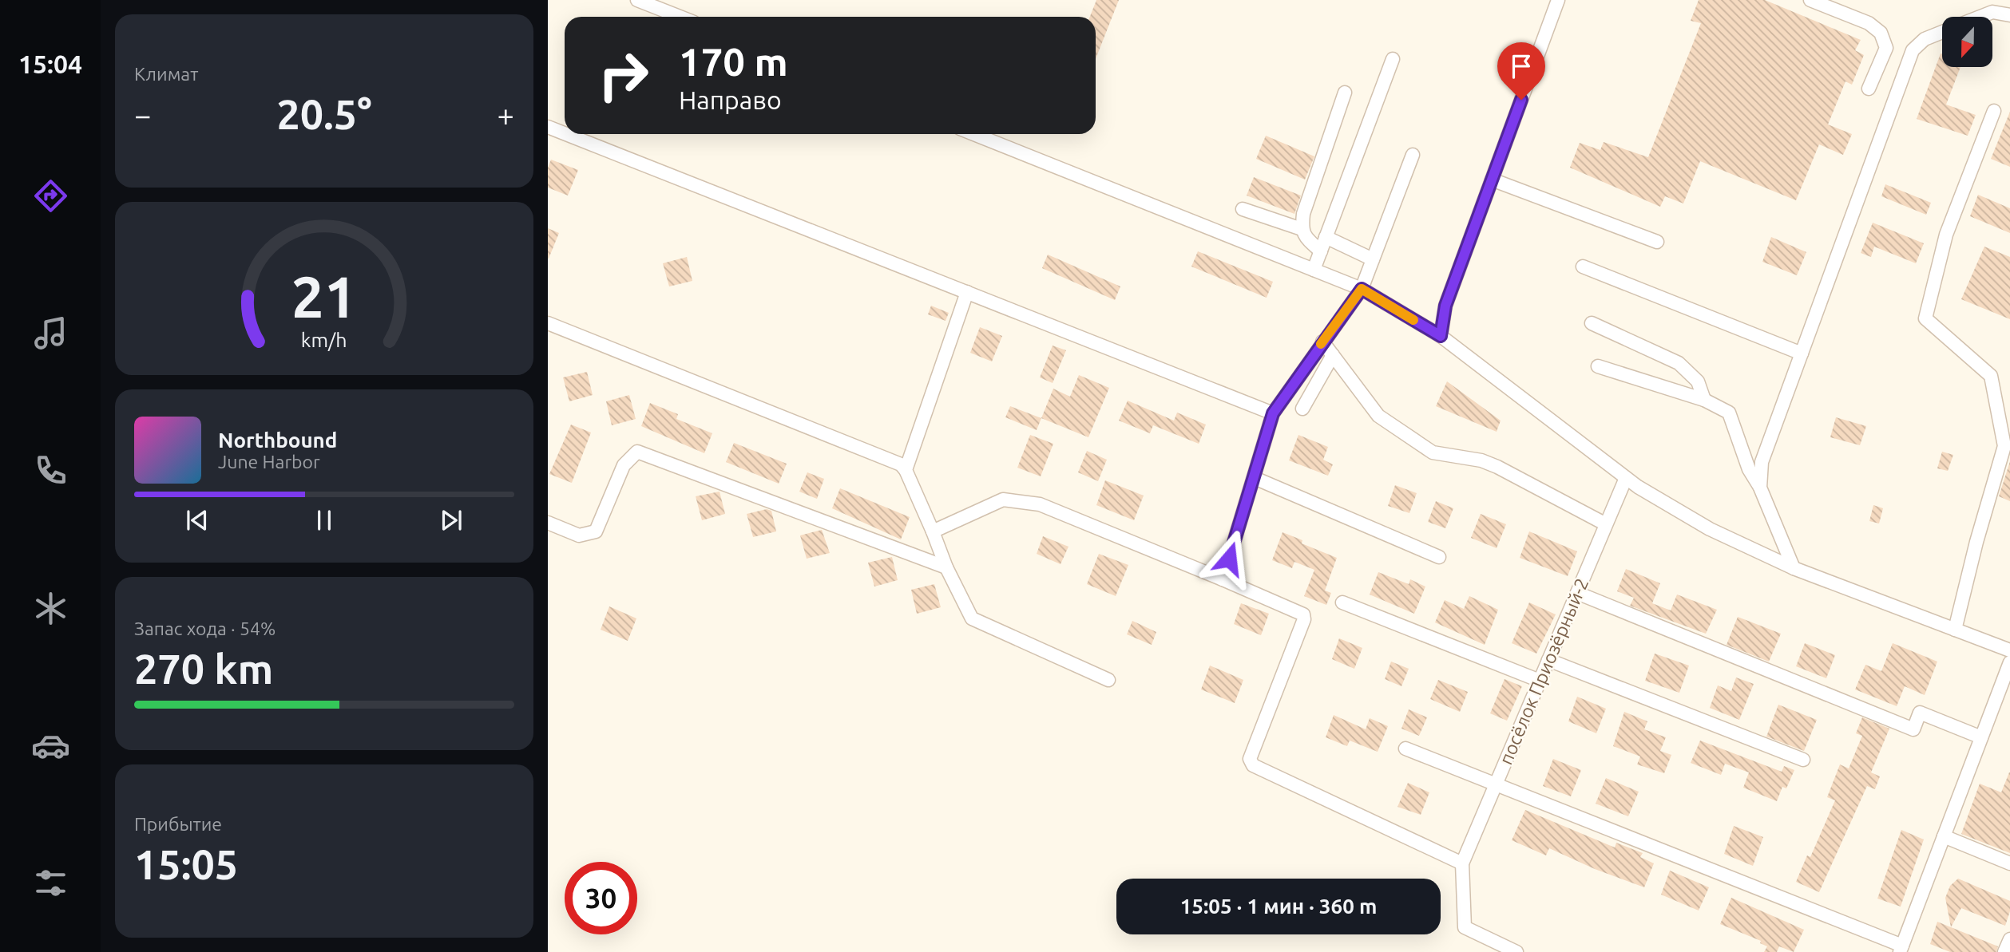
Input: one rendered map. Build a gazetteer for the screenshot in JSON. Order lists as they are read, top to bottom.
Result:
{
  "streets": {
    "street": ["посёлок Приозёрный-2"]
  },
  "north": "bottom",
  "page": {
    "tabs": "15:04",
    "tile": [
      "Климат",
      ["Запас хода · 54%", "270 km"],
      ["Прибытие", "15:05"]
    ],
    "turn": ["170 m", "Направо"],
    "heat": ["−", "20.5°", "+"],
    "song": ["Northbound", "June Harbor"],
    "limit": "30",
    "trip": "15:05 · 1 мин · 360 m",
    "gauge": ["21", "km/h"]
  }
}
